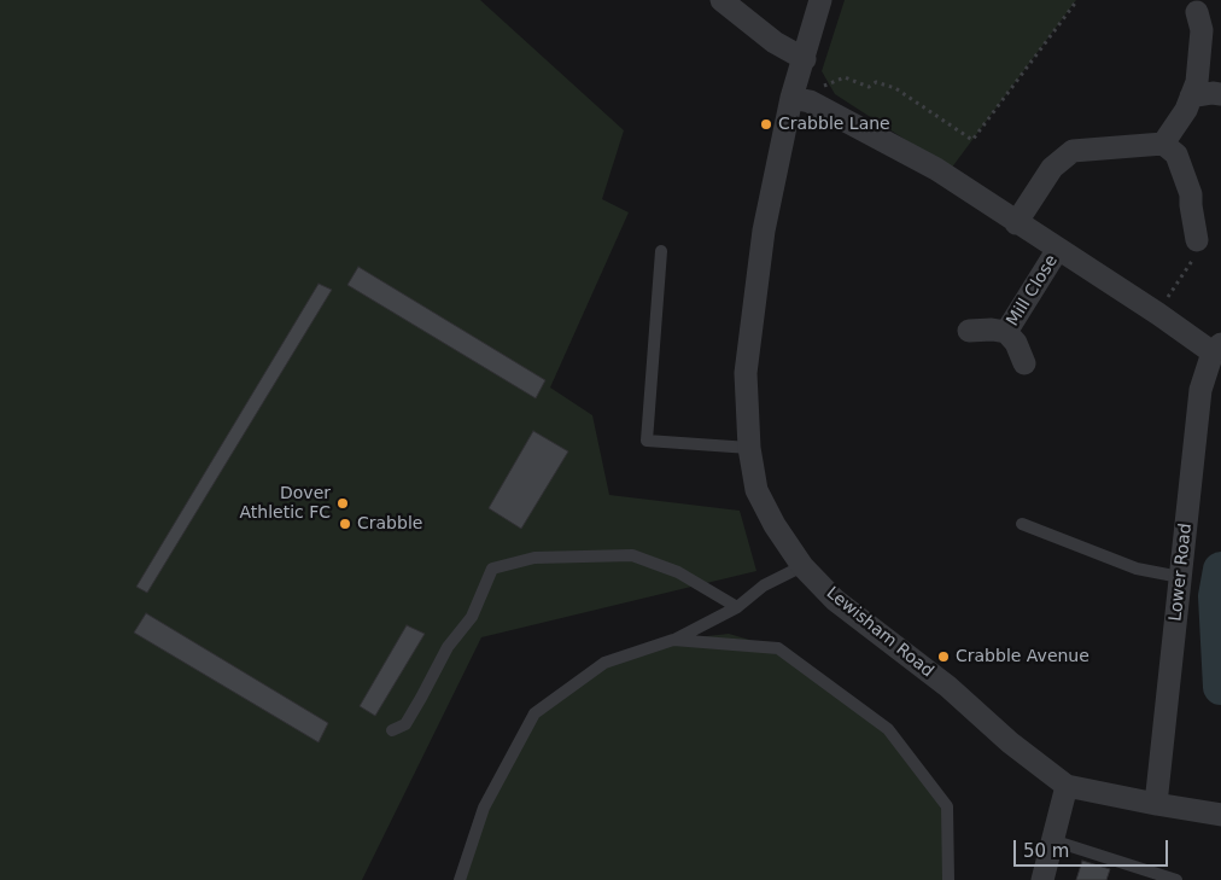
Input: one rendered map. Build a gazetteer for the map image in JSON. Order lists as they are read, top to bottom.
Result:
{
  "streets": {
    "street": ["Mill Close", "Lower Road", "Lewisham Road"]
  },
  "crossings": [
    ["Lower Road", "Lewisham Road"]
  ],
  "places": [
    "Crabble Lane",
    "Dover Athletic FC",
    "Crabble",
    "Crabble Avenue"
  ],
  "scale_bar": "50 m"
}
